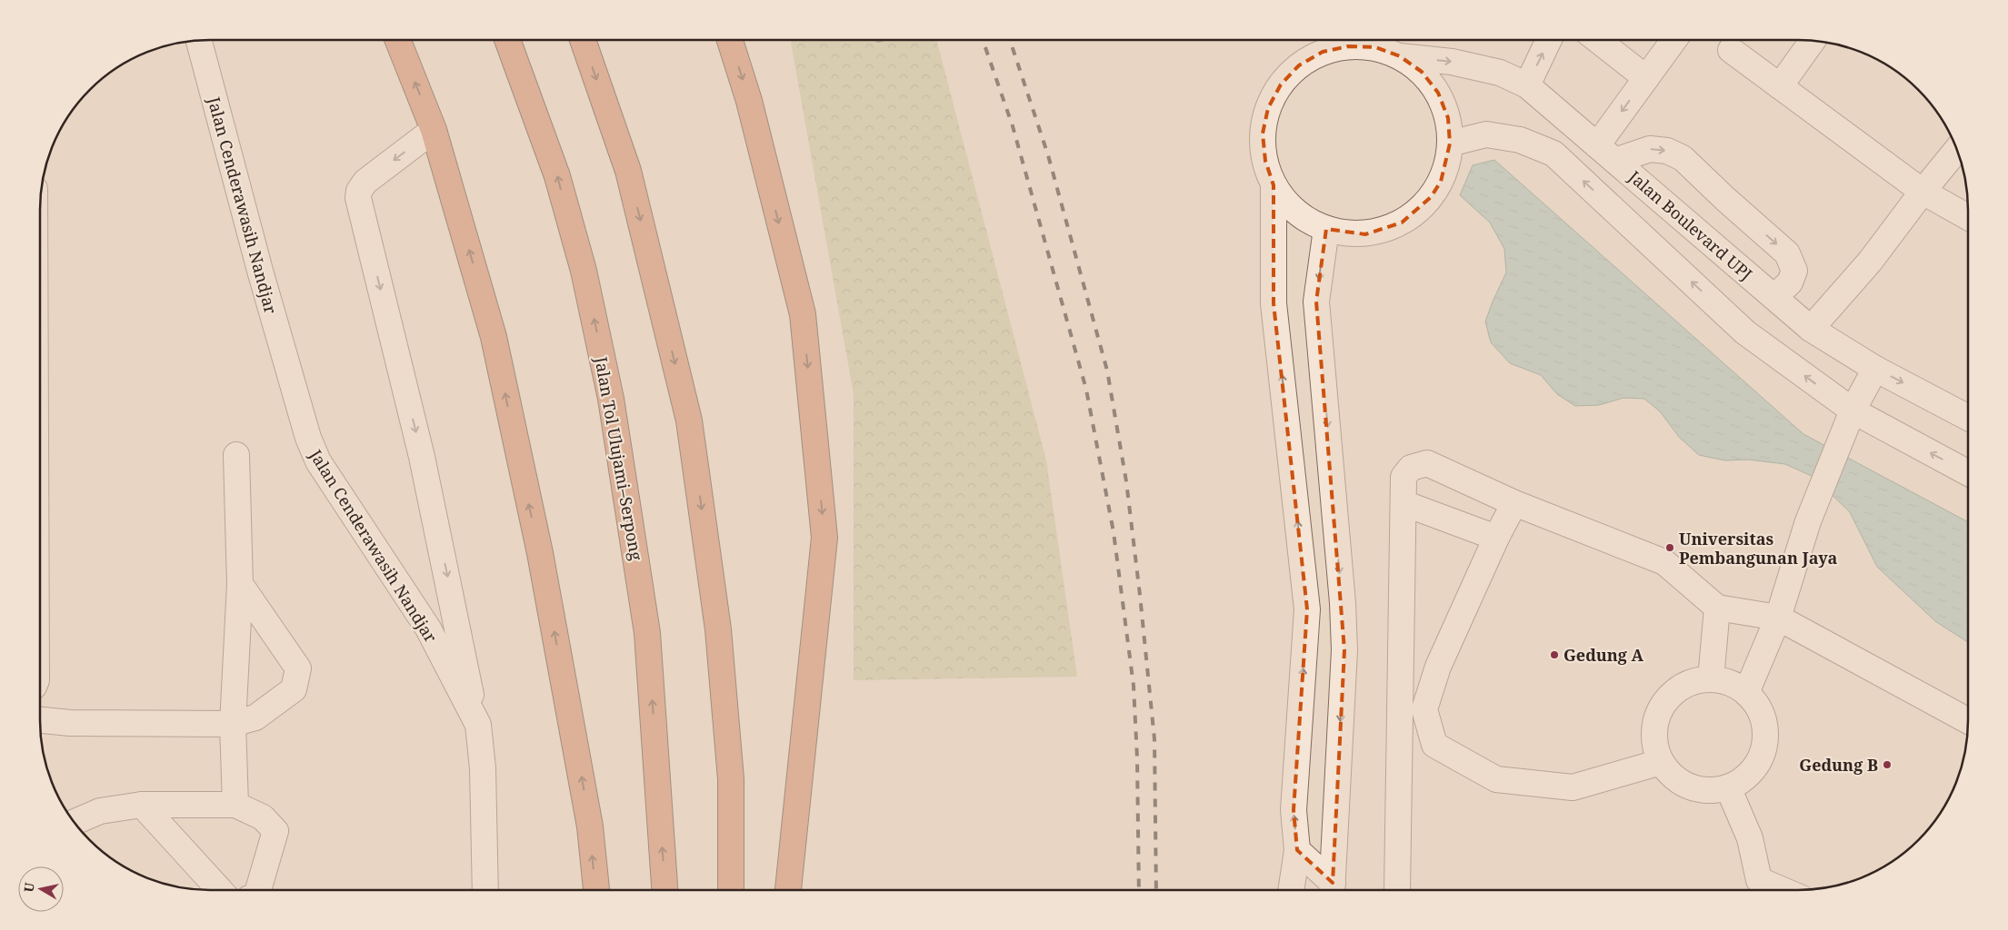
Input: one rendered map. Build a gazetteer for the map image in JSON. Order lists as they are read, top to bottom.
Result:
{
  "streets": {
    "highway": ["Jalan Tol Ulujami–Serpong"],
    "street": ["Jalan Cenderawasih Nandjar", "Jalan Boulevard UPJ"]
  },
  "places": ["Universitas Pembangunan Jaya", "Gedung A", "Gedung B"],
  "north": "left"
}
